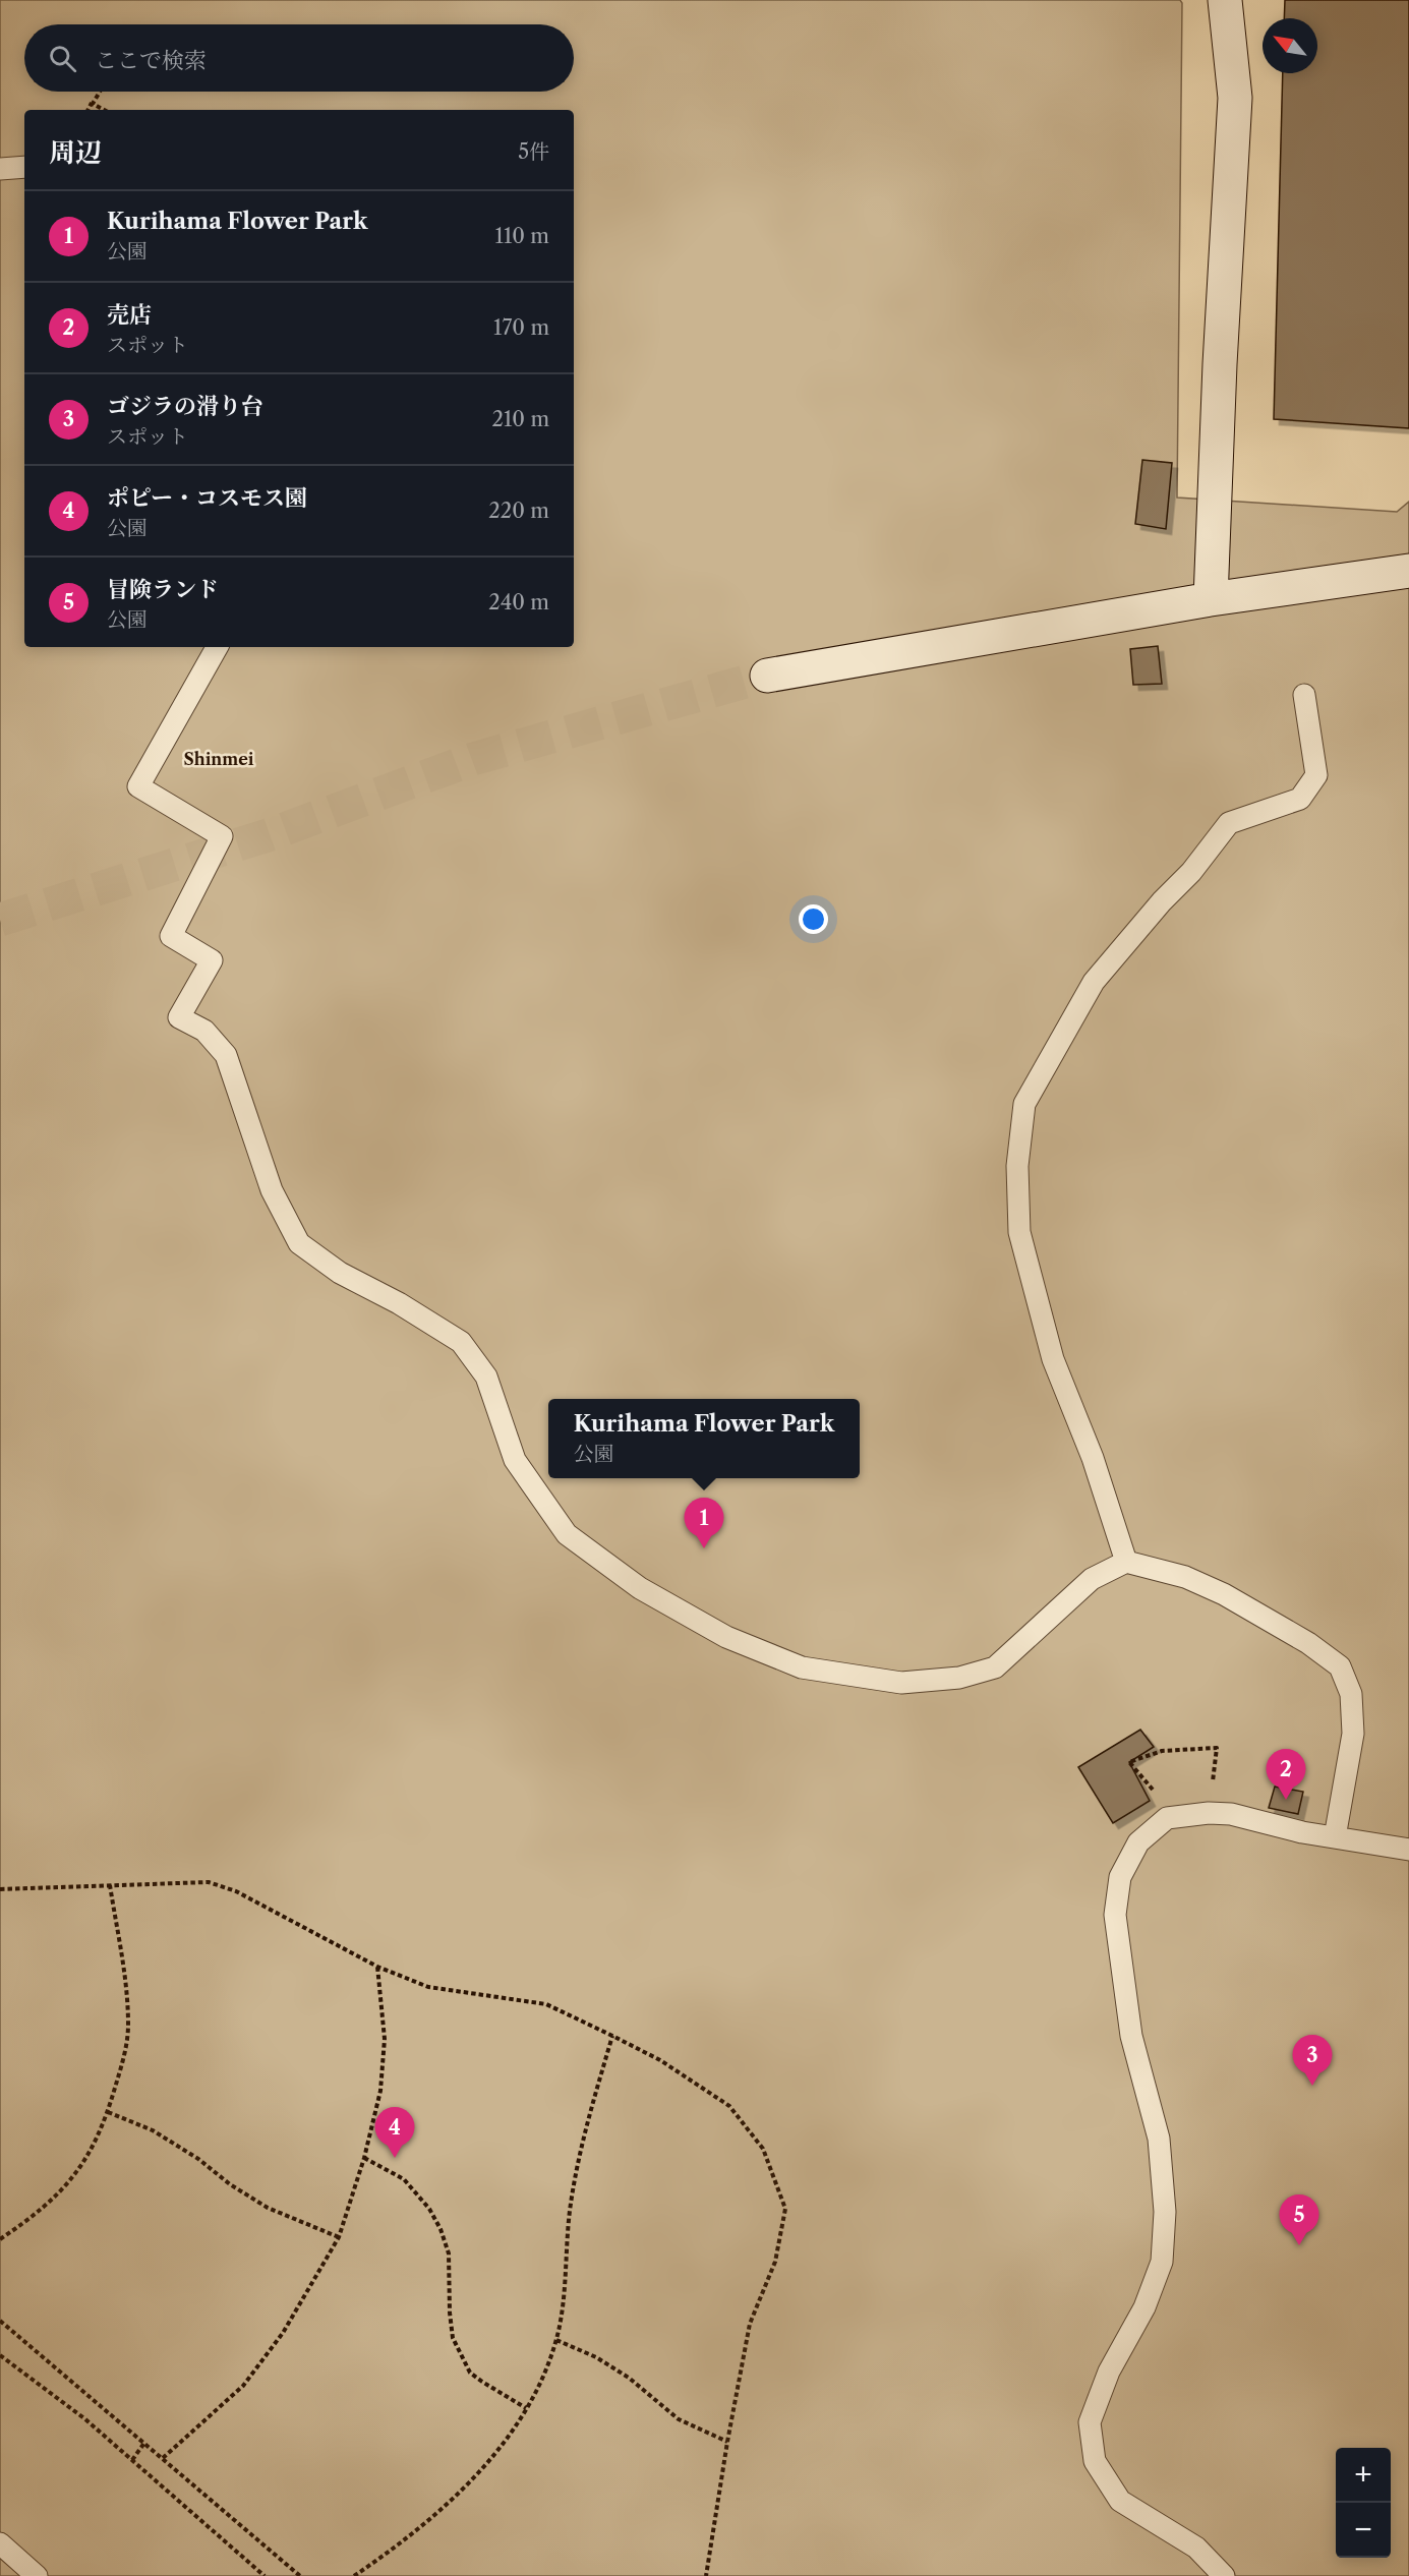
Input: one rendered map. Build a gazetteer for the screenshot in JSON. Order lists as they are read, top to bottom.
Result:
{
  "districts": ["Shinmei"],
  "north": "top left",
  "page": {
    "search": "ここで検索",
    "heading": ["周辺", "5件"],
    "list": [
      {
        "mark": "1",
        "name": "Kurihama Flower Park",
        "note": "公園",
        "value": "110 m"
      },
      {
        "mark": "2",
        "name": "売店",
        "note": "スポット",
        "value": "170 m"
      },
      {
        "mark": "3",
        "name": "ゴジラの滑り台",
        "note": "スポット",
        "value": "210 m"
      },
      {
        "mark": "4",
        "name": "ポピー・コスモス園",
        "note": "公園",
        "value": "220 m"
      },
      {
        "mark": "5",
        "name": "冒険ランド",
        "note": "公園",
        "value": "240 m"
      }
    ],
    "popup": ["Kurihama Flower Park", "公園"],
    "pins": [
      "1",
      "2",
      "3",
      "4",
      "5"
    ],
    "map_buttons": ["+", "−"]
  }
}
